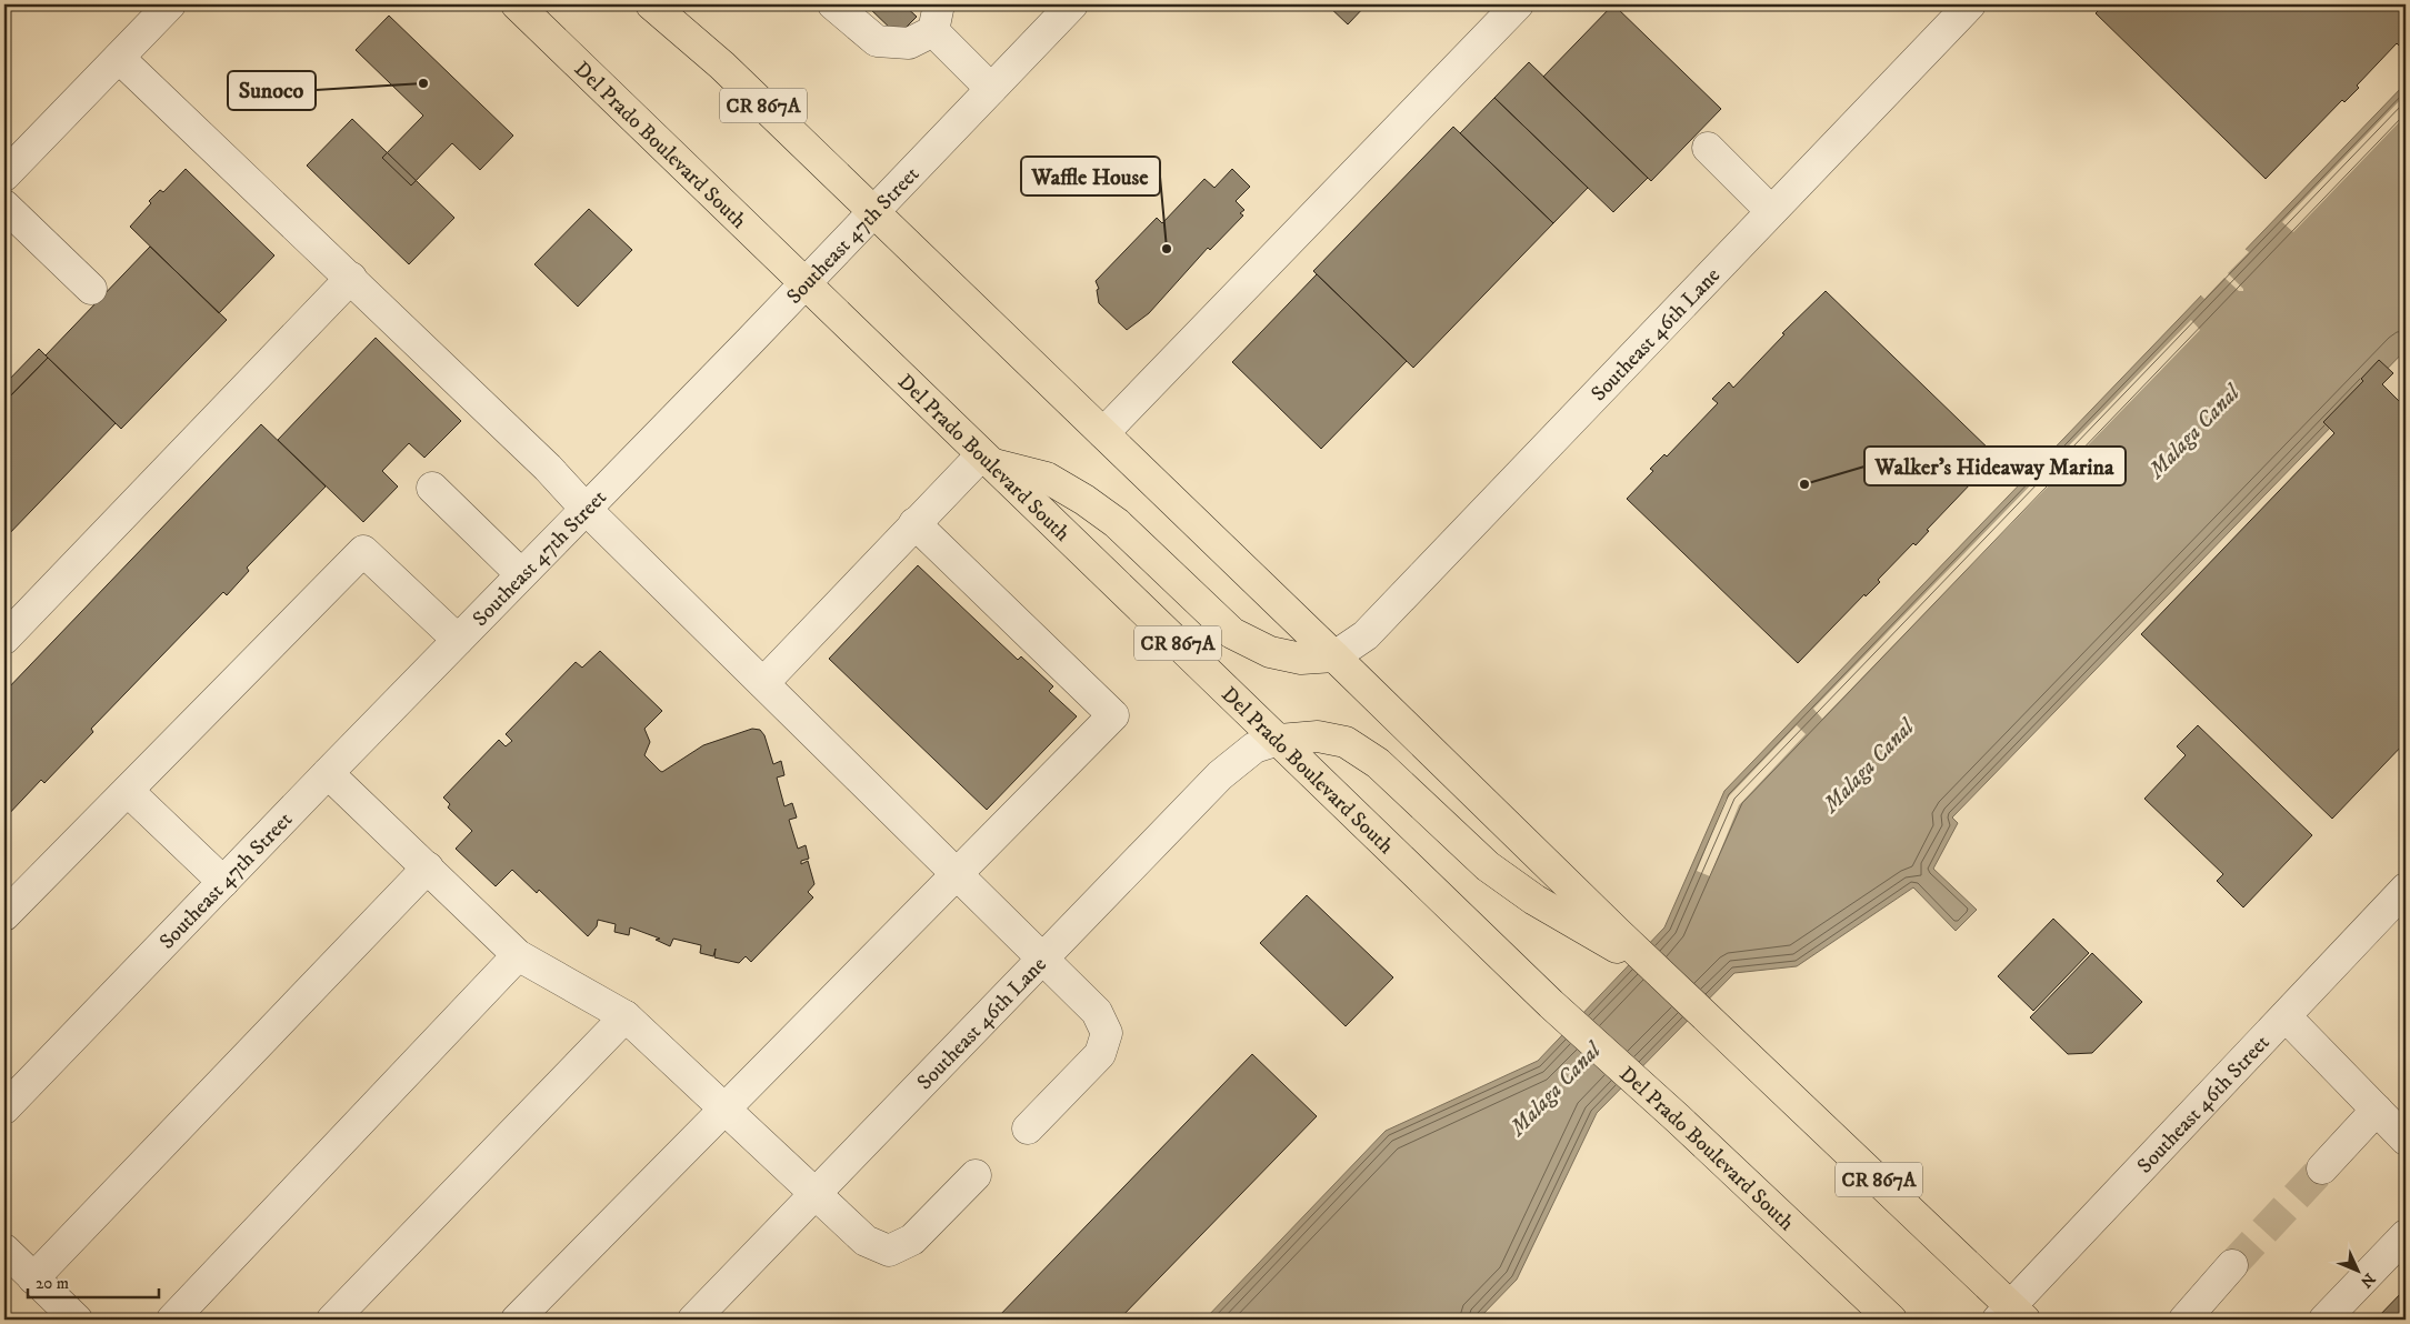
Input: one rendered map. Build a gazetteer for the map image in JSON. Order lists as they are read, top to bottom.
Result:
{
  "streets": {
    "main road": ["CR 867A", "Del Prado Boulevard South"],
    "street": ["Southeast 47th Street", "Southeast 46th Lane", "Southeast 46th Street"]
  },
  "crossings": [
    ["CR 867A", "Southeast 47th Street"],
    ["CR 867A", "Southeast 46th Lane"],
    ["CR 867A", "Southeast 46th Street"],
    ["Del Prado Boulevard South", "Southeast 47th Street"],
    ["Del Prado Boulevard South", "Southeast 46th Lane"]
  ],
  "water": ["Malaga Canal"],
  "places": ["Sunoco", "Waffle House", "Walker's Hideaway Marina"],
  "scale_bar": "20 m",
  "north": "bottom right"
}
